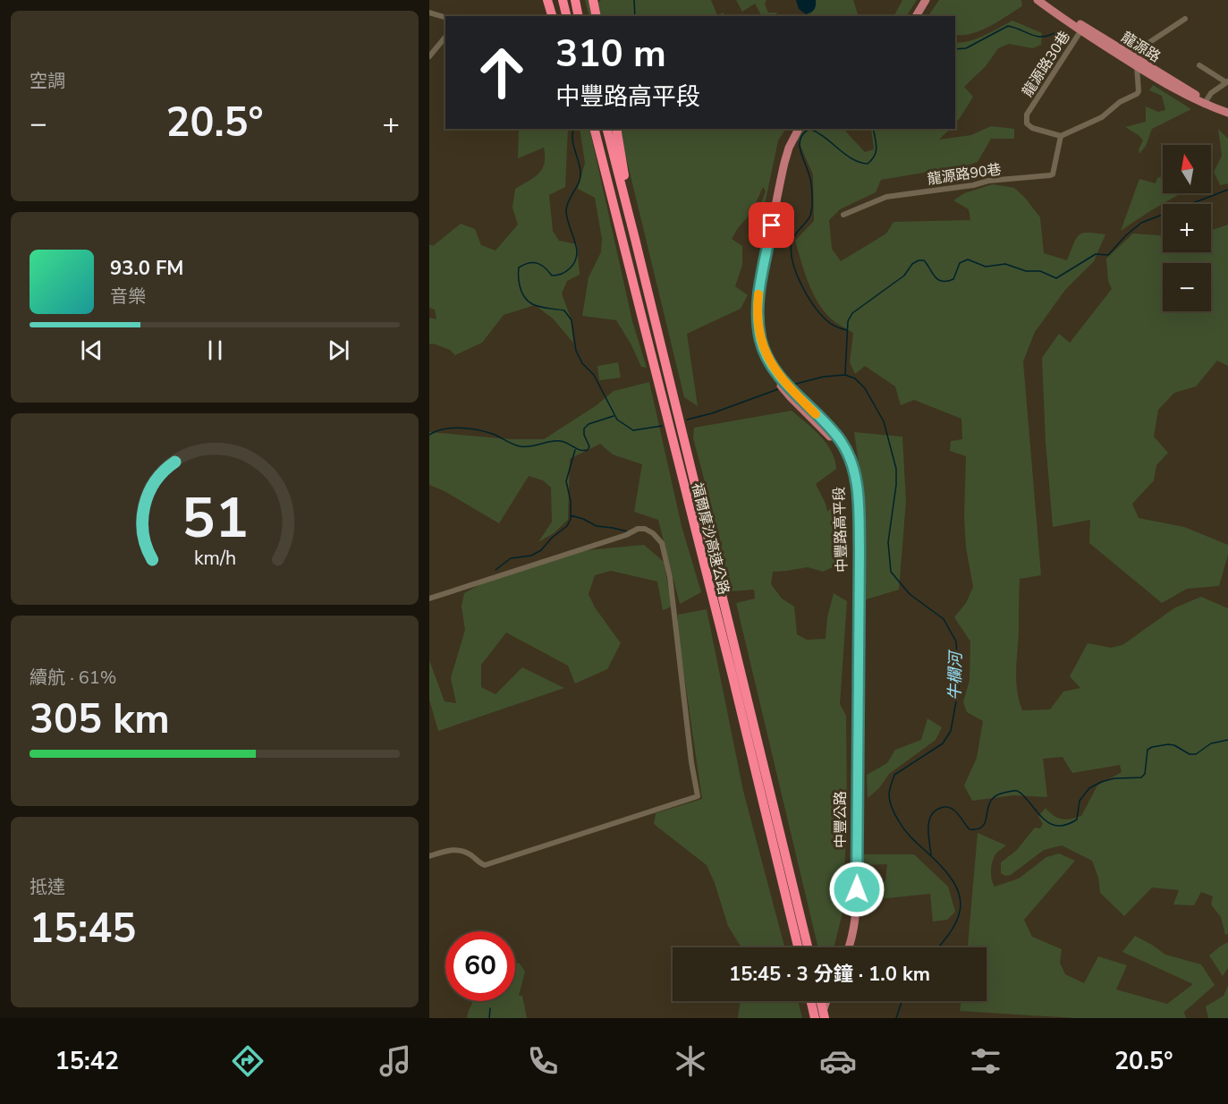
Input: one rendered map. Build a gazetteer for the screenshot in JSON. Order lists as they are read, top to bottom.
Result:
{
  "streets": {
    "highway": ["福爾摩沙高速公路"],
    "main road": ["中豐路高平段", "中豐公路"],
    "street": ["龍源路30巷", "龍源路90巷"]
  },
  "crossings": [
    ["龍源路30巷", "龍源路90巷"],
    ["中豐路高平段", "中豐公路"]
  ],
  "water": ["牛欄河"],
  "north": "top",
  "page": {
    "tile": [
      "空調",
      ["續航 · 61%", "305 km"],
      ["抵達", "15:45"]
    ],
    "turn": ["310 m", "中豐路高平段"],
    "heat": ["−", "20.5°", "+"],
    "map_buttons": ["+", "−"],
    "song": ["93.0 FM", "音樂"],
    "limit": "60",
    "trip": "15:45 · 3 分鐘 · 1.0 km",
    "tabs": ["15:42", "20.5°"],
    "gauge": ["51", "km/h"]
  }
}
